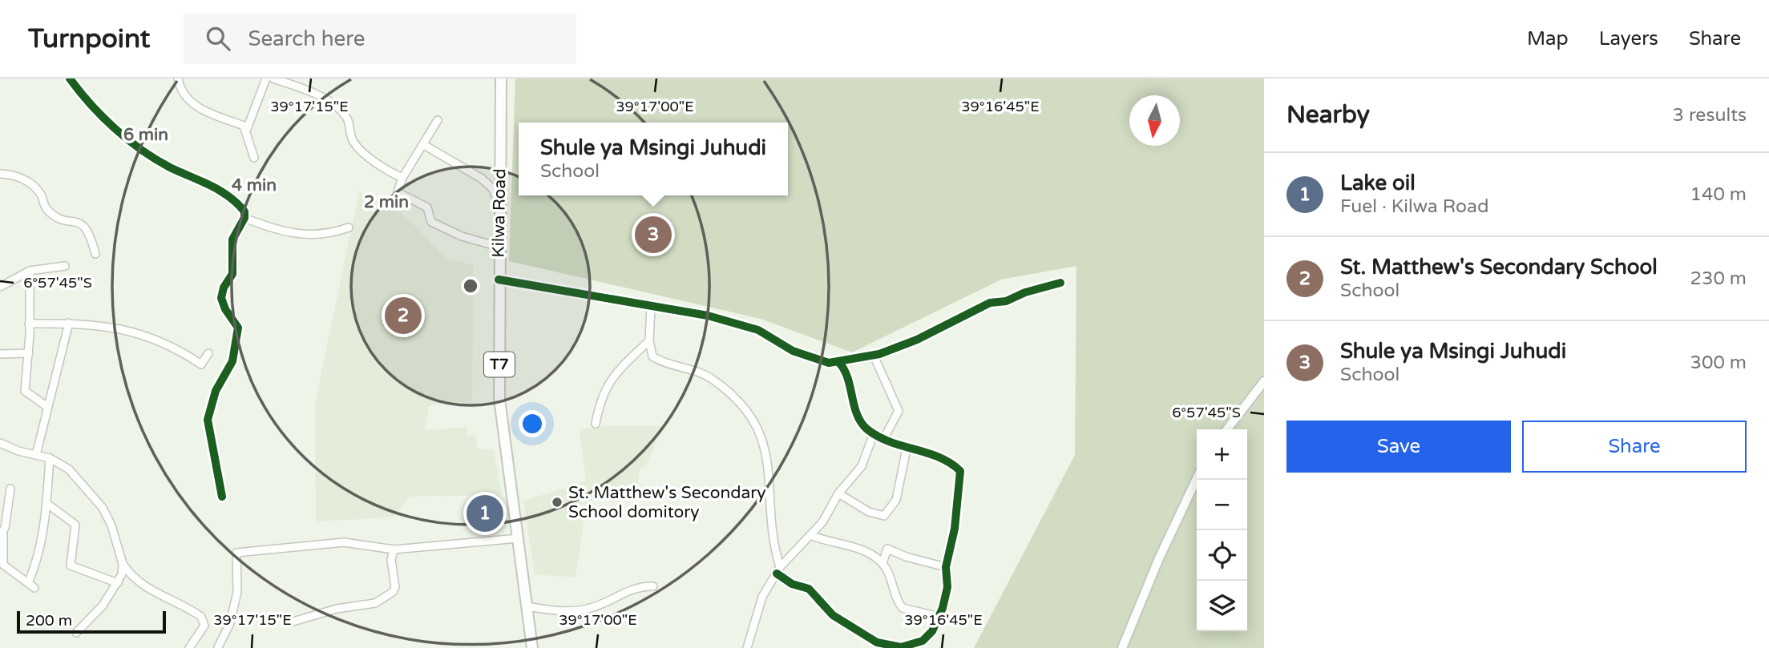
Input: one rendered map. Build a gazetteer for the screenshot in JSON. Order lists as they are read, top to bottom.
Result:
{
  "streets": {
    "highway": ["Kilwa Road", "T7"]
  },
  "places": ["St. Matthew's Secondary School domitory"],
  "scale_bar": "200 m",
  "north": "bottom",
  "page": {
    "header": "Turnpoint",
    "search": "Search here",
    "nav": ["Map", "Layers", "Share"],
    "heading": ["Nearby", "3 results"],
    "popup": ["Shule ya Msingi Juhudi", "School"],
    "list": [
      {
        "mark": "1",
        "name": "Lake oil",
        "note": "Fuel · Kilwa Road",
        "value": "140 m"
      },
      {
        "mark": "2",
        "name": "St. Matthew's Secondary School",
        "note": "School",
        "value": "230 m"
      },
      {
        "mark": "3",
        "name": "Shule ya Msingi Juhudi",
        "note": "School",
        "value": "300 m"
      }
    ],
    "pins": ["3", "2", "1"],
    "buttons": ["Save", "Share"],
    "map_buttons": ["+", "−"],
    "scale": "200 m"
  },
  "coordinates": [
    "39°17'15\"E",
    "39°17'00\"E",
    "39°16'45\"E",
    "6°57'45\"S"
  ],
  "rings": ["6 min", "4 min", "2 min"]
}
